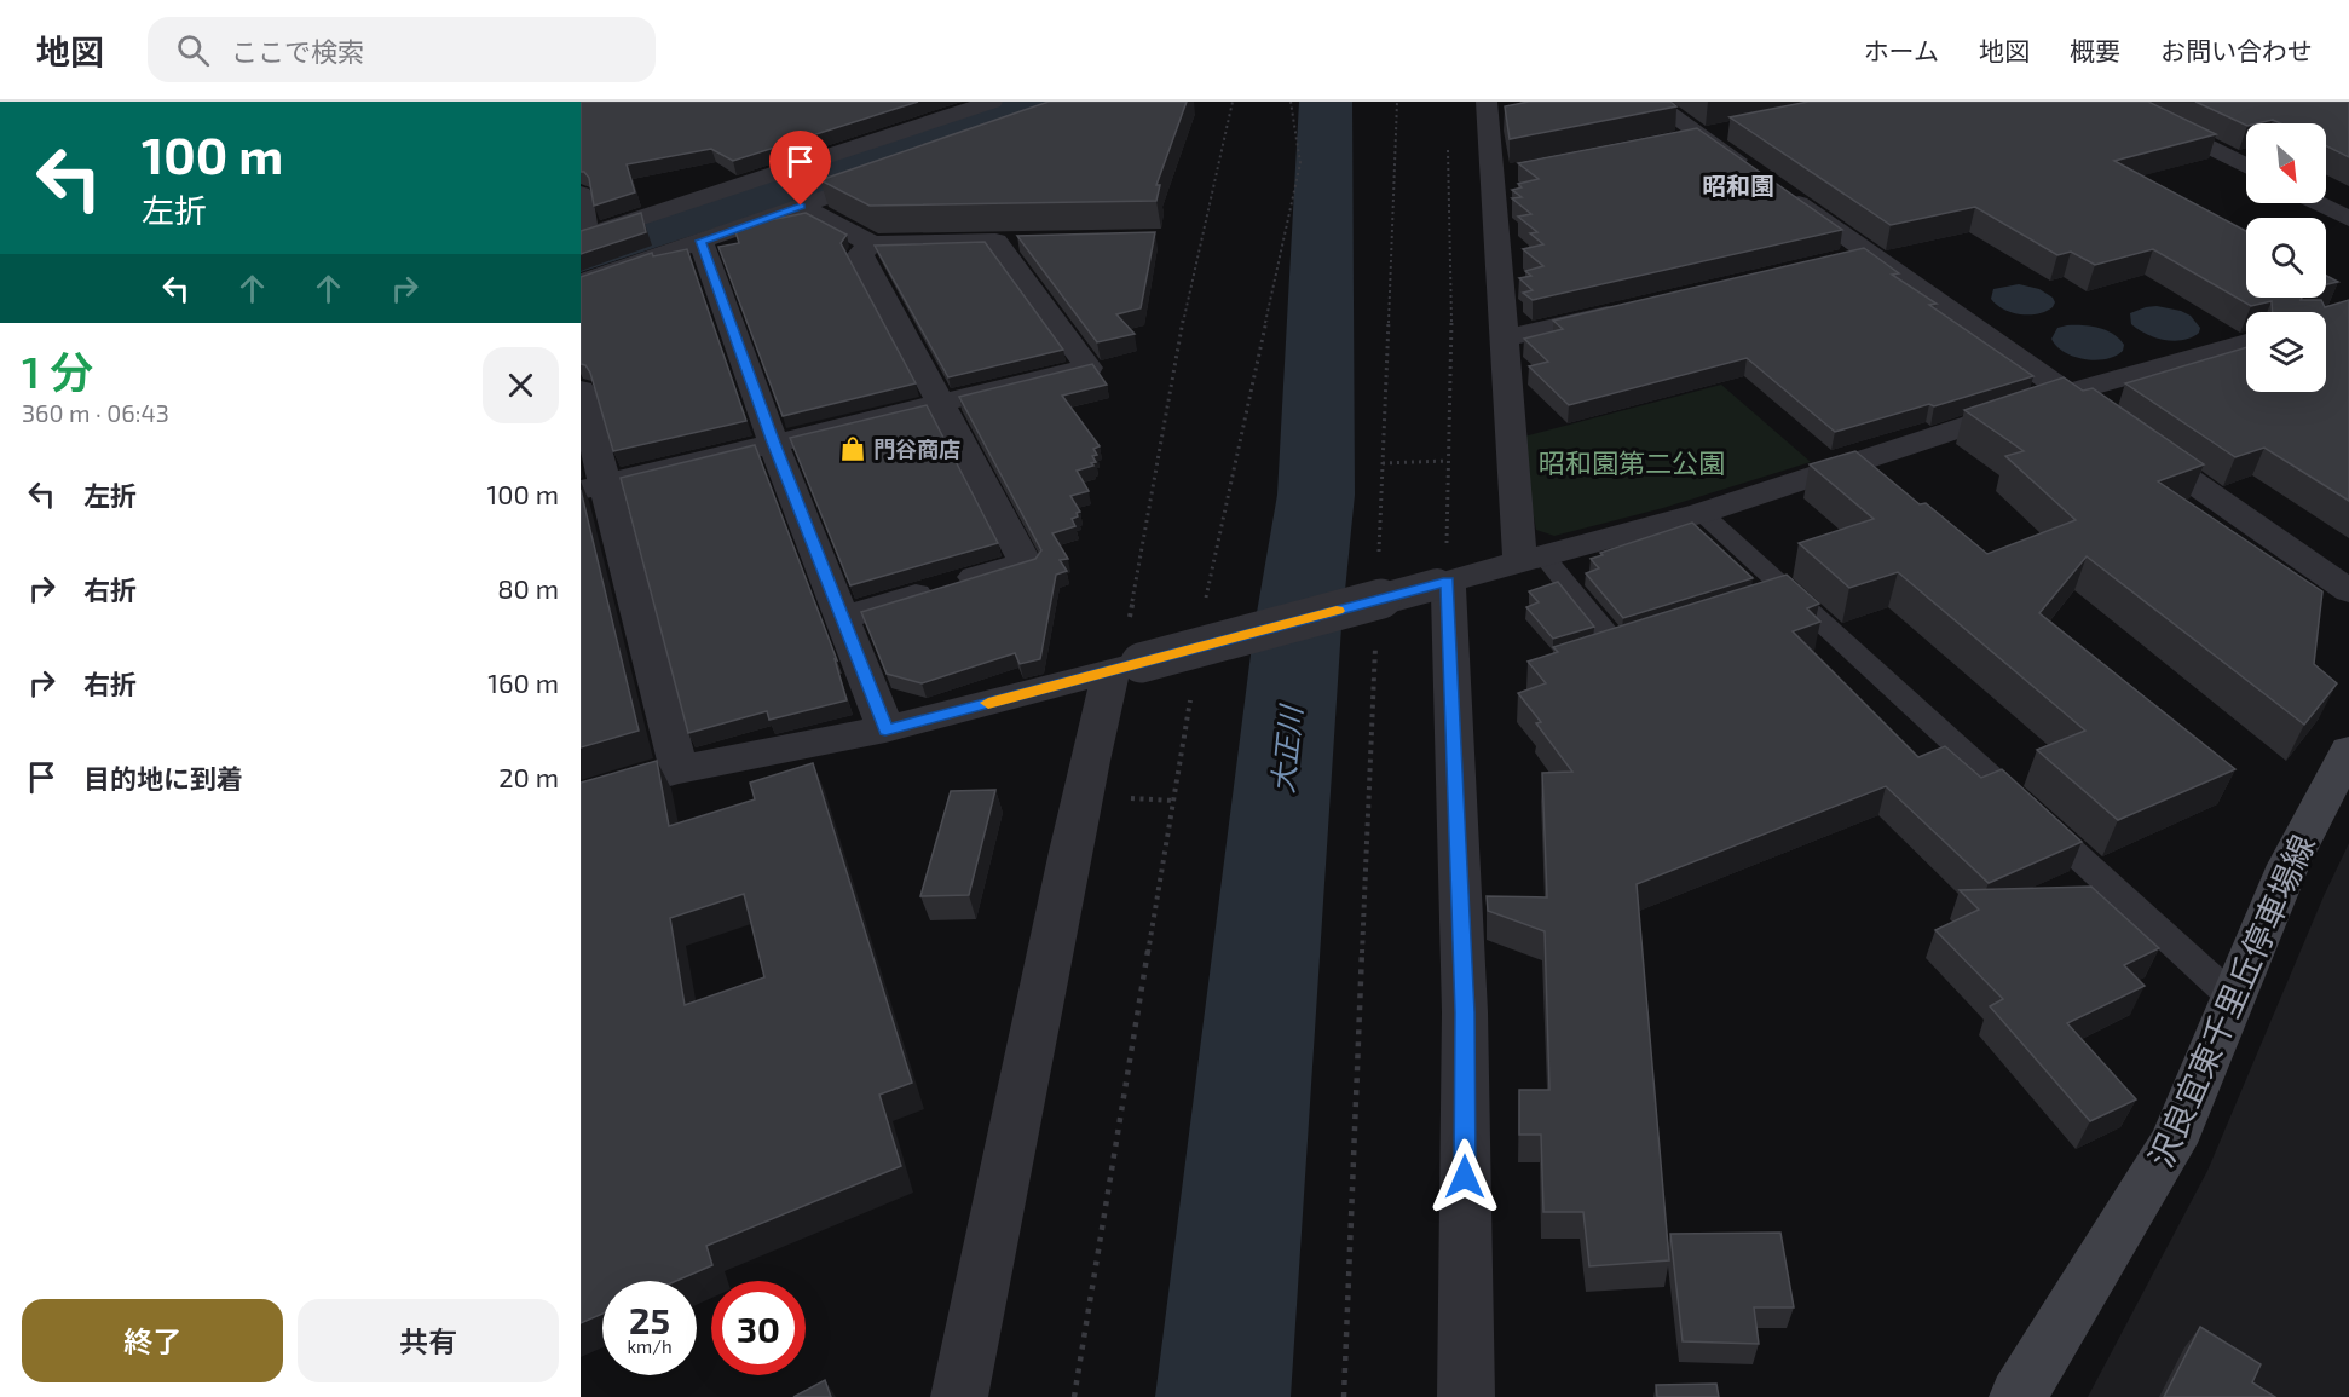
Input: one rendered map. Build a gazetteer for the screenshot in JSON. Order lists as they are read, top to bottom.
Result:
{
  "streets": {
    "main road": ["沢良宜東千里丘停車場線"]
  },
  "districts": ["昭和園"],
  "water": ["大正川"],
  "parks": ["昭和園第二公園"],
  "places": {
    "shop": ["門谷商店"]
  },
  "north": "bottom right",
  "page": {
    "header": "地図",
    "search": "ここで検索",
    "nav": [
      "ホーム",
      "地図",
      "概要",
      "お問い合わせ"
    ],
    "turn": ["100 m", "左折"],
    "heading": ["1 分", "360 m · 06:43"],
    "list": [
      {
        "name": "左折",
        "value": "100 m"
      },
      {
        "name": "右折",
        "value": "80 m"
      },
      {
        "name": "右折",
        "value": "160 m"
      },
      {
        "name": "目的地に到着",
        "value": "20 m"
      }
    ],
    "speed": "25 km/h",
    "limit": "30",
    "buttons": ["終了", "共有"]
  }
}
